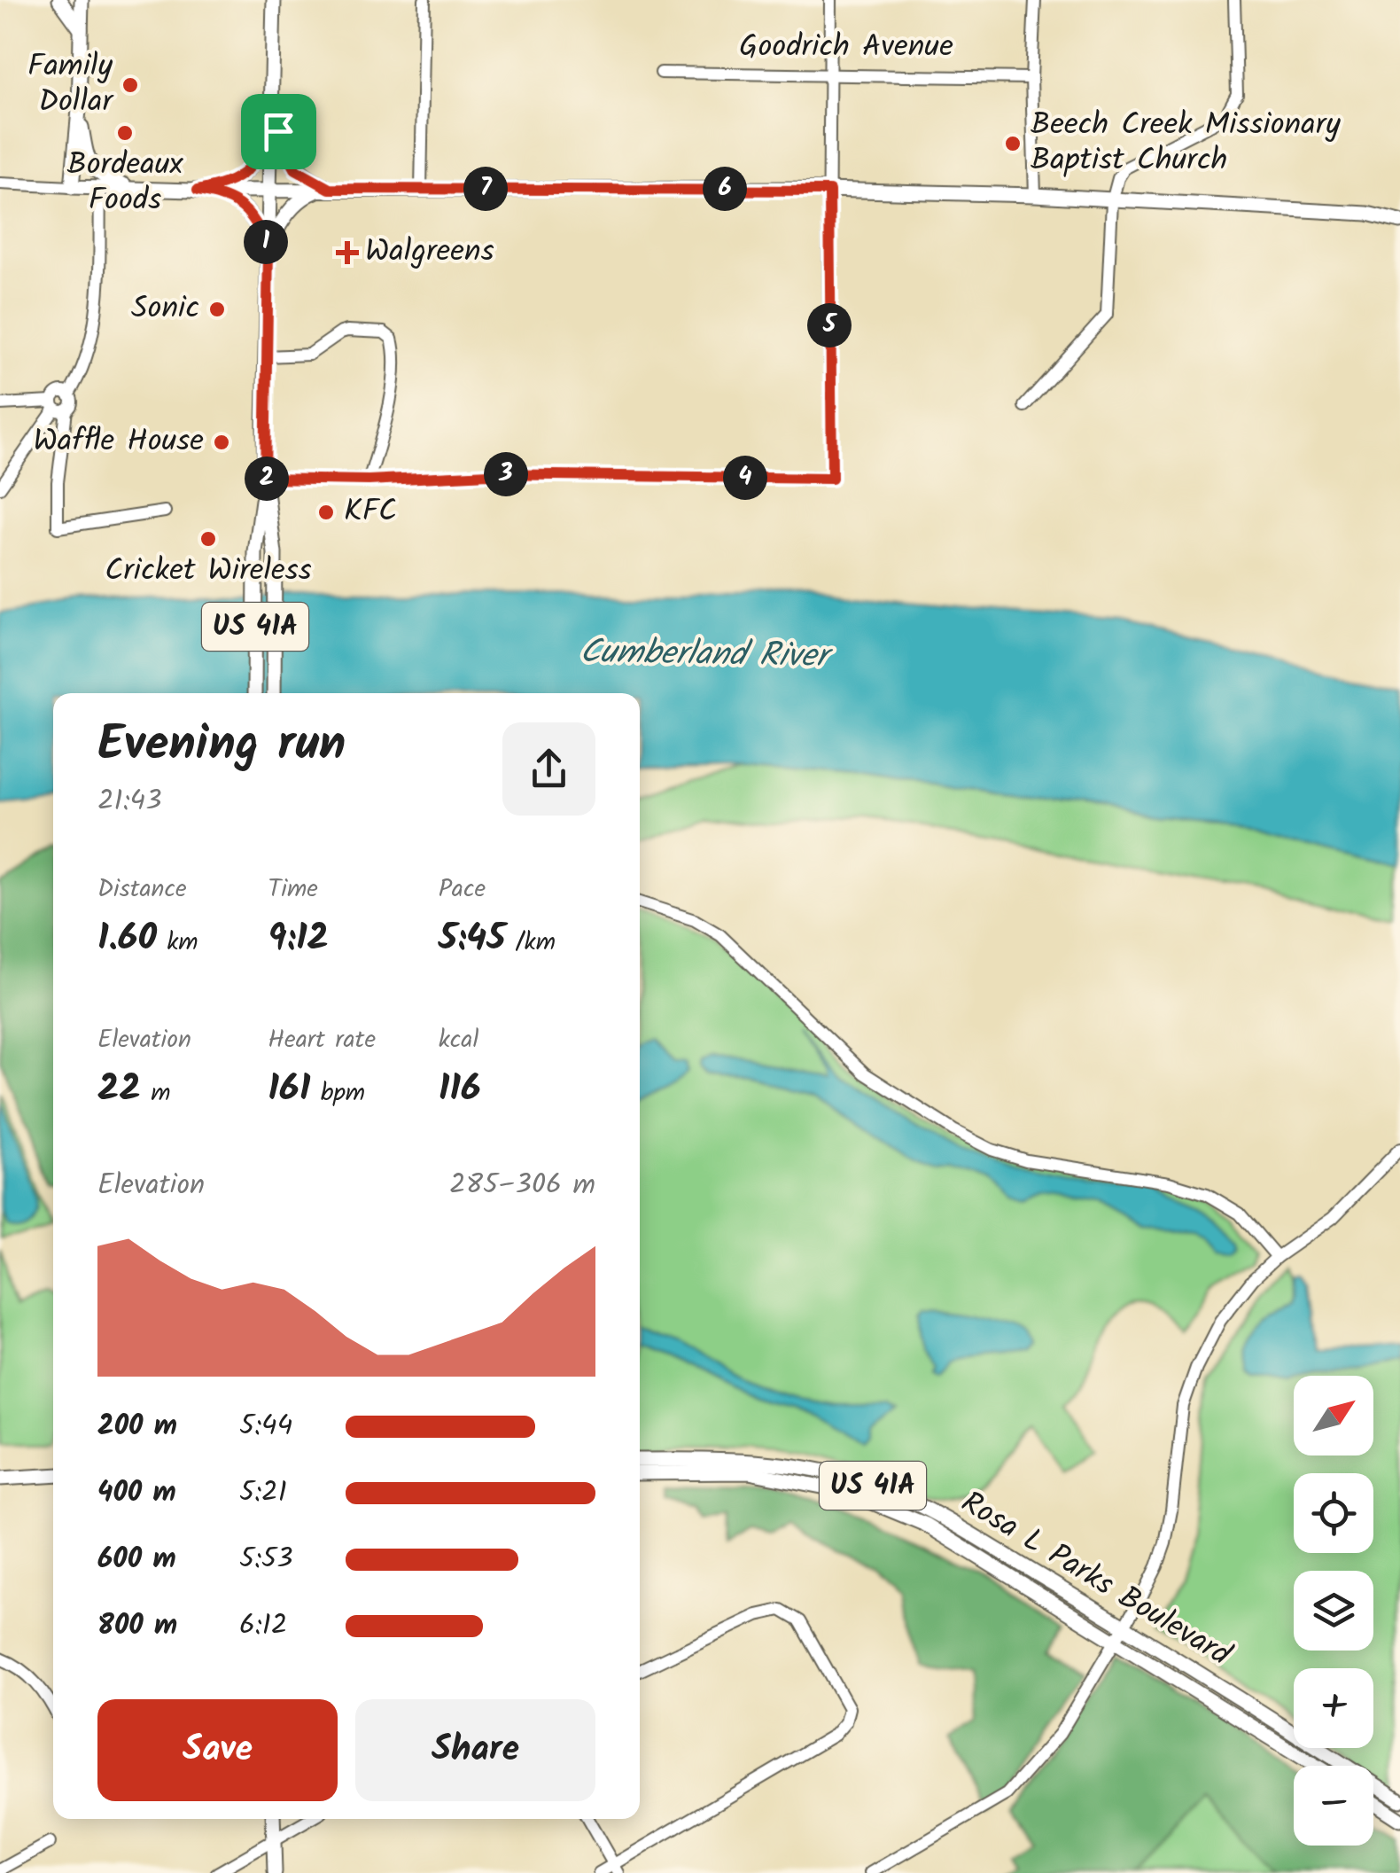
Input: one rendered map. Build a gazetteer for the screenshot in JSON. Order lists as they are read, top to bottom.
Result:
{
  "streets": {
    "main road": ["US 41A", "Rosa L Parks Boulevard"],
    "street": ["Goodrich Avenue"]
  },
  "water": ["Cumberland River"],
  "places": {
    "other": [
      "Family Dollar",
      "Bordeaux Foods",
      "Beech Creek Missionary Baptist Church",
      "Sonic",
      "Waffle House",
      "KFC",
      "Cricket Wireless"
    ],
    "health": ["Walgreens"]
  },
  "north": "top right",
  "page": {
    "pins": [
      "6",
      "7",
      "1",
      "5",
      "3",
      "4",
      "2"
    ],
    "heading": ["Evening run", "21:43"],
    "stats": [
      ["Distance", "1.60 km"],
      ["Time", "9:12"],
      ["Pace", "5:45 /km"],
      ["Elevation", "22 m"],
      ["Heart rate", "161 bpm"],
      ["kcal", "116"]
    ],
    "chart": ["Elevation", "285–306 m"],
    "map_buttons": ["+", "−"],
    "list": [
      {
        "name": "200 m",
        "note": "5:44"
      },
      {
        "name": "400 m",
        "note": "5:21"
      },
      {
        "name": "600 m",
        "note": "5:53"
      },
      {
        "name": "800 m",
        "note": "6:12"
      }
    ],
    "buttons": ["Save", "Share"]
  }
}
